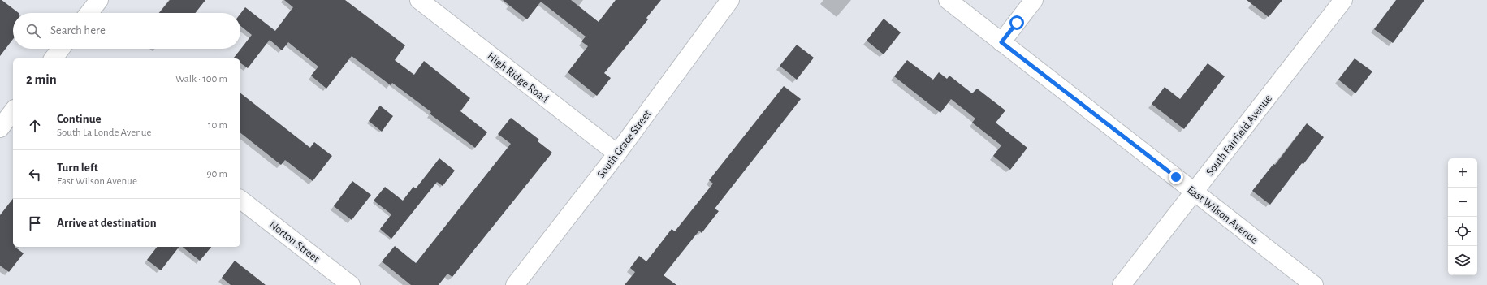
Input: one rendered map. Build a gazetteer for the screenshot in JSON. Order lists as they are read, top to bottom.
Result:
{
  "streets": {
    "street": [
      "High Ridge Road",
      "South Fairfield Avenue",
      "South Grace Street",
      "East Wilson Avenue",
      "Norton Street"
    ]
  },
  "crossings": [
    ["High Ridge Road", "South Grace Street"],
    ["South Fairfield Avenue", "East Wilson Avenue"]
  ],
  "page": {
    "search": "Search here",
    "heading": ["2 min", "Walk · 100 m"],
    "list": [
      ["Continue", "South La Londe Avenue", "10 m"],
      ["Turn left", "East Wilson Avenue", "90 m"],
      "Arrive at destination"
    ],
    "map_buttons": ["+", "−"]
  }
}
